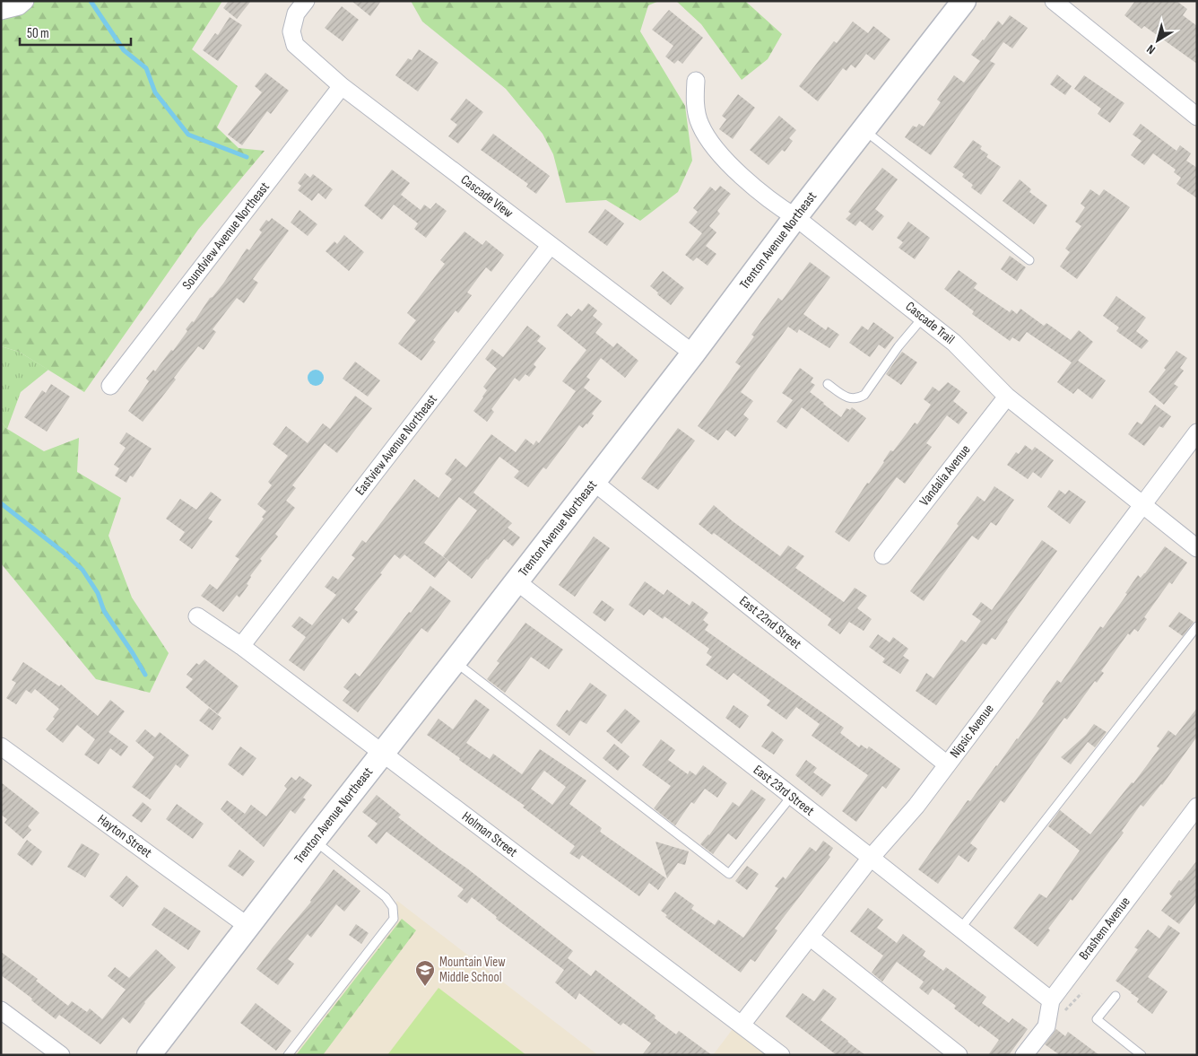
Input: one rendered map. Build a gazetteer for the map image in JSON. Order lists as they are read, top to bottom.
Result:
{
  "streets": {
    "main road": ["Trenton Avenue Northeast"],
    "street": [
      "Cascade View",
      "Soundview Avenue Northeast",
      "Cascade Trail",
      "Eastview Avenue Northeast",
      "Vandalia Avenue",
      "East 22nd Street",
      "Nipsic Avenue",
      "East 23rd Street",
      "Holman Street",
      "Hayton Street",
      "Brashem Avenue"
    ]
  },
  "crossings": [
    ["Cascade View", "Soundview Avenue Northeast"],
    ["Cascade View", "Trenton Avenue Northeast"],
    ["Cascade View", "Eastview Avenue Northeast"],
    ["Trenton Avenue Northeast", "Cascade Trail"],
    ["Trenton Avenue Northeast", "East 22nd Street"],
    ["Trenton Avenue Northeast", "East 23rd Street"],
    ["Trenton Avenue Northeast", "Holman Street"],
    ["Trenton Avenue Northeast", "Hayton Street"],
    ["Cascade Trail", "Vandalia Avenue"],
    ["Cascade Trail", "Nipsic Avenue"],
    ["Eastview Avenue Northeast", "Holman Street"],
    ["East 22nd Street", "Nipsic Avenue"],
    ["Nipsic Avenue", "East 23rd Street"],
    ["Nipsic Avenue", "Holman Street"],
    ["East 23rd Street", "Brashem Avenue"]
  ],
  "places": {
    "school or university": ["Mountain View Middle School"]
  },
  "scale_bar": "50 m",
  "north": "bottom left"
}
